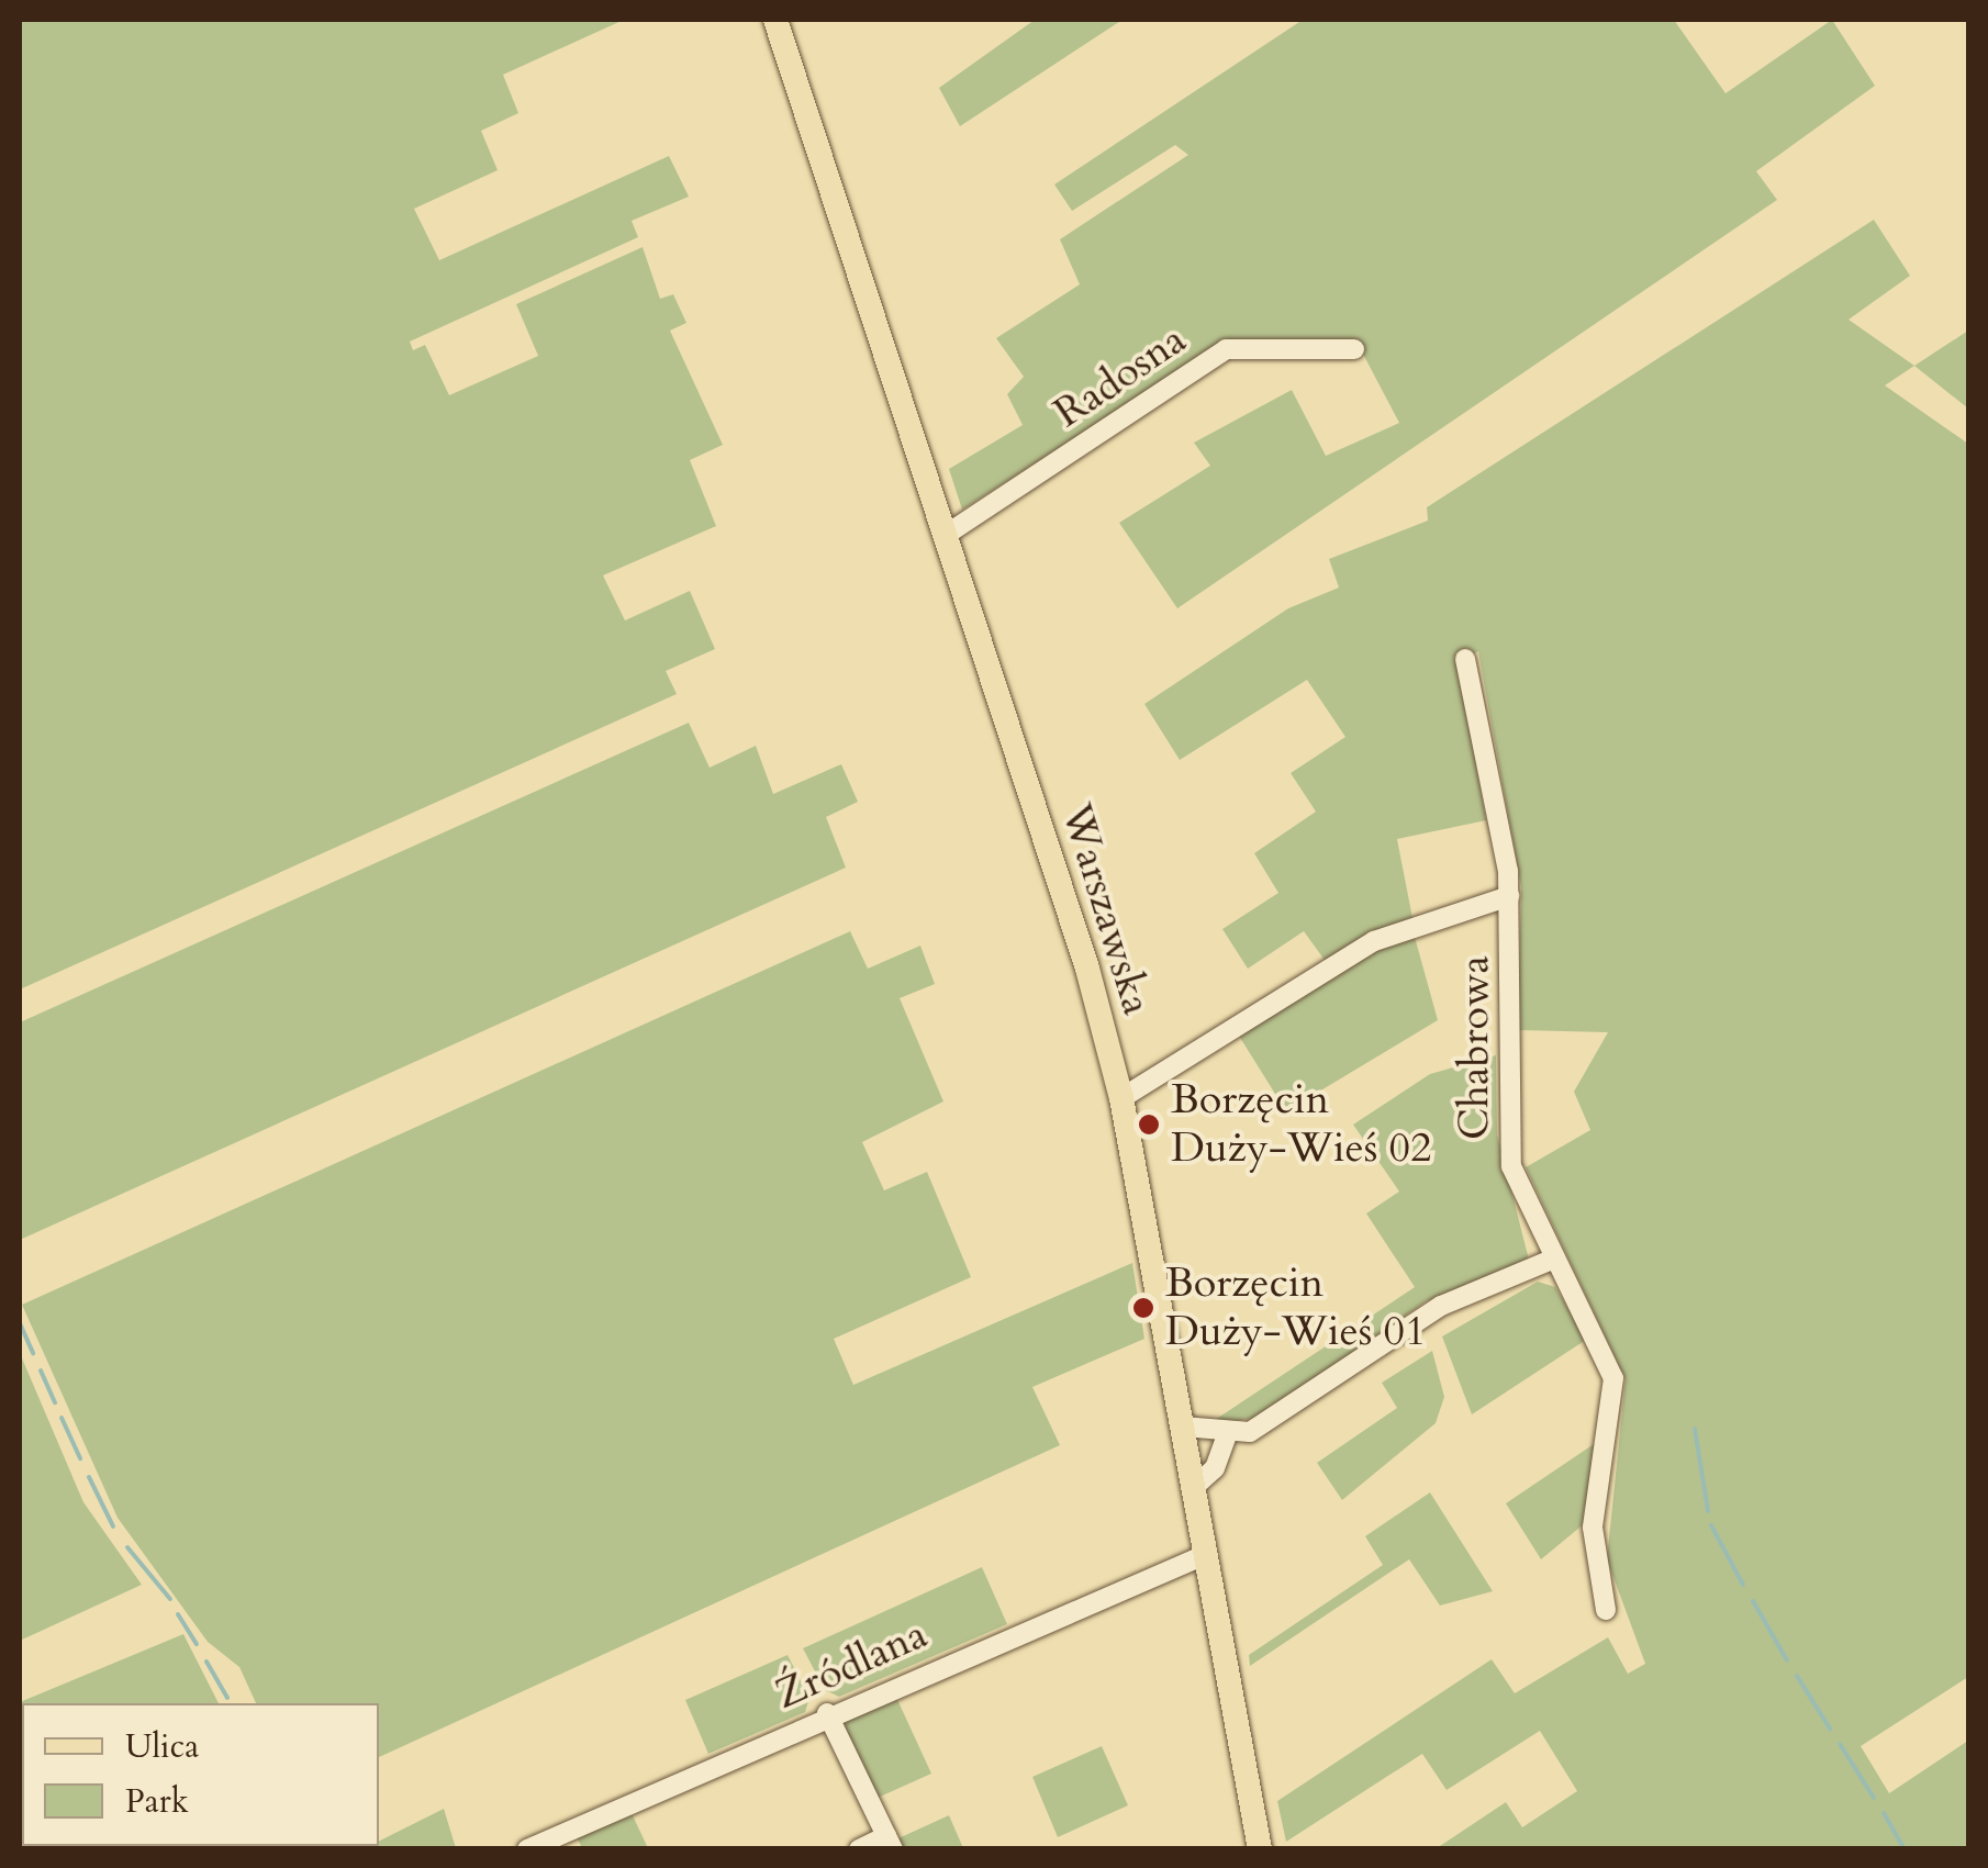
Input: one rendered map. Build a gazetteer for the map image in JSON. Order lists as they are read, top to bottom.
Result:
{
  "streets": {
    "main road": ["Warszawska"],
    "street": ["Radosna", "Chabrowa", "Źródlana"]
  },
  "crossings": [
    ["Radosna", "Warszawska"],
    ["Warszawska", "Źródlana"]
  ],
  "places": ["Borzęcin Duży-Wieś 02", "Borzęcin Duży-Wieś 01"],
  "legend": ["Ulica", "Park"]
}
